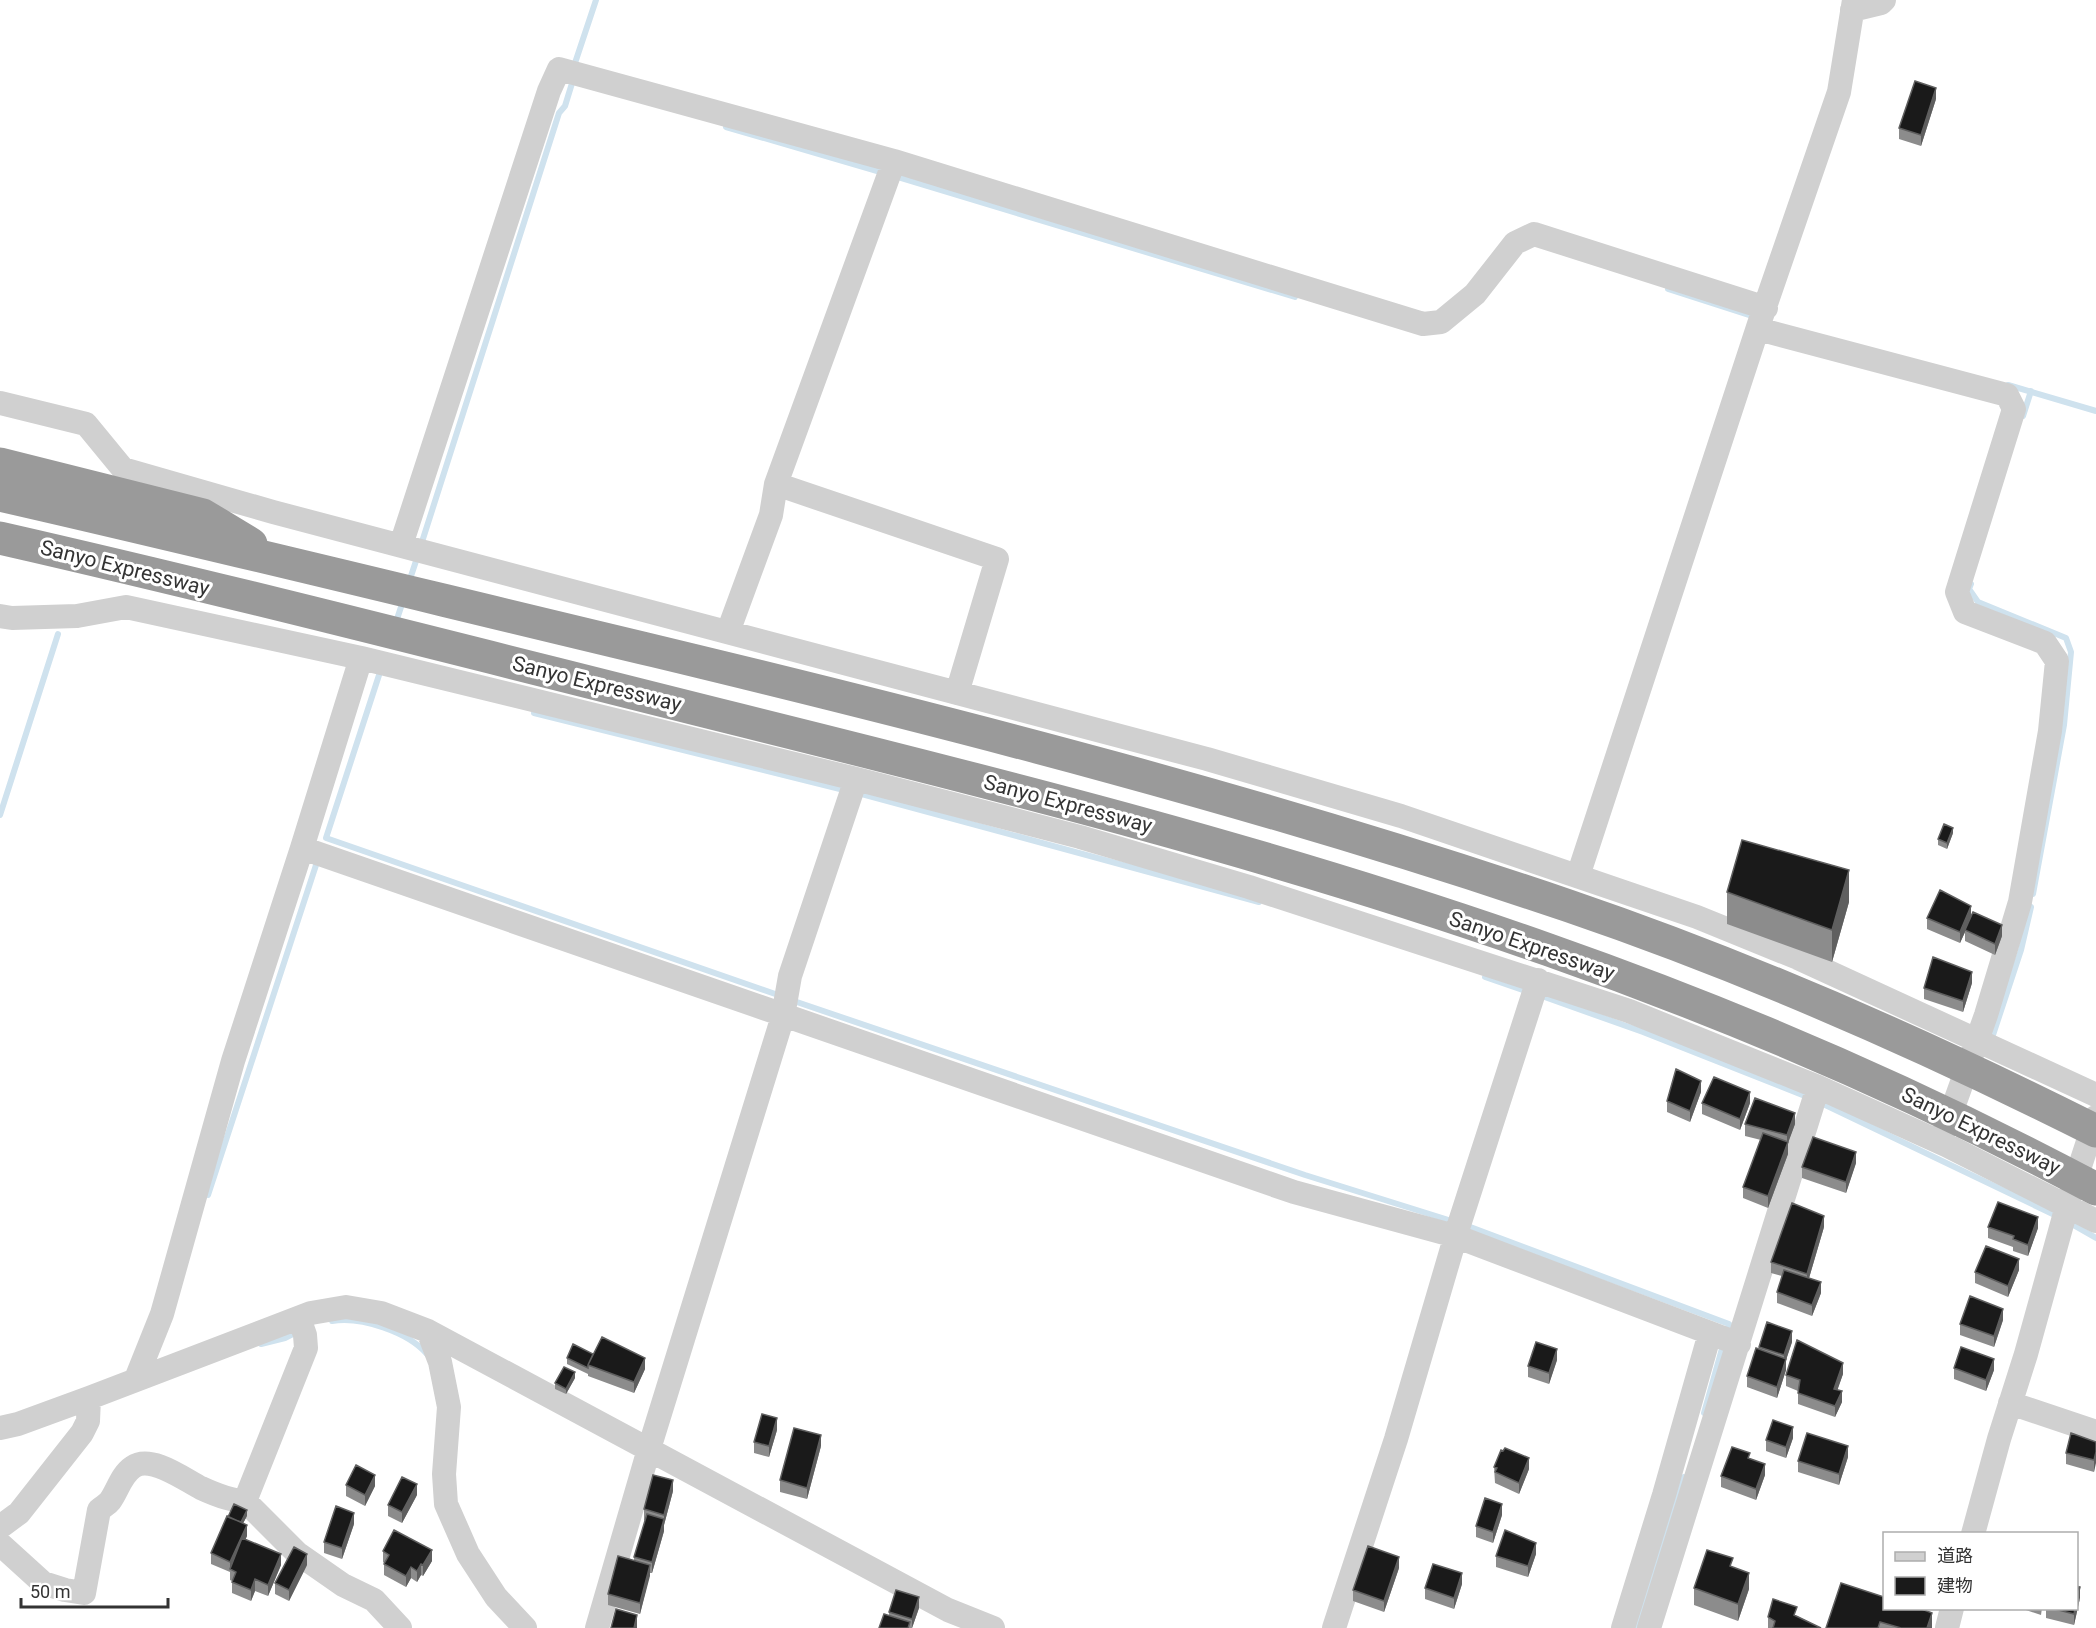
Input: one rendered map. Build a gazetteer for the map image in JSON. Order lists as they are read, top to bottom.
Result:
{
  "streets": {
    "highway": ["Sanyo Expressway"]
  },
  "legend": ["道路", "建物"],
  "scale_bar": "50 m"
}
